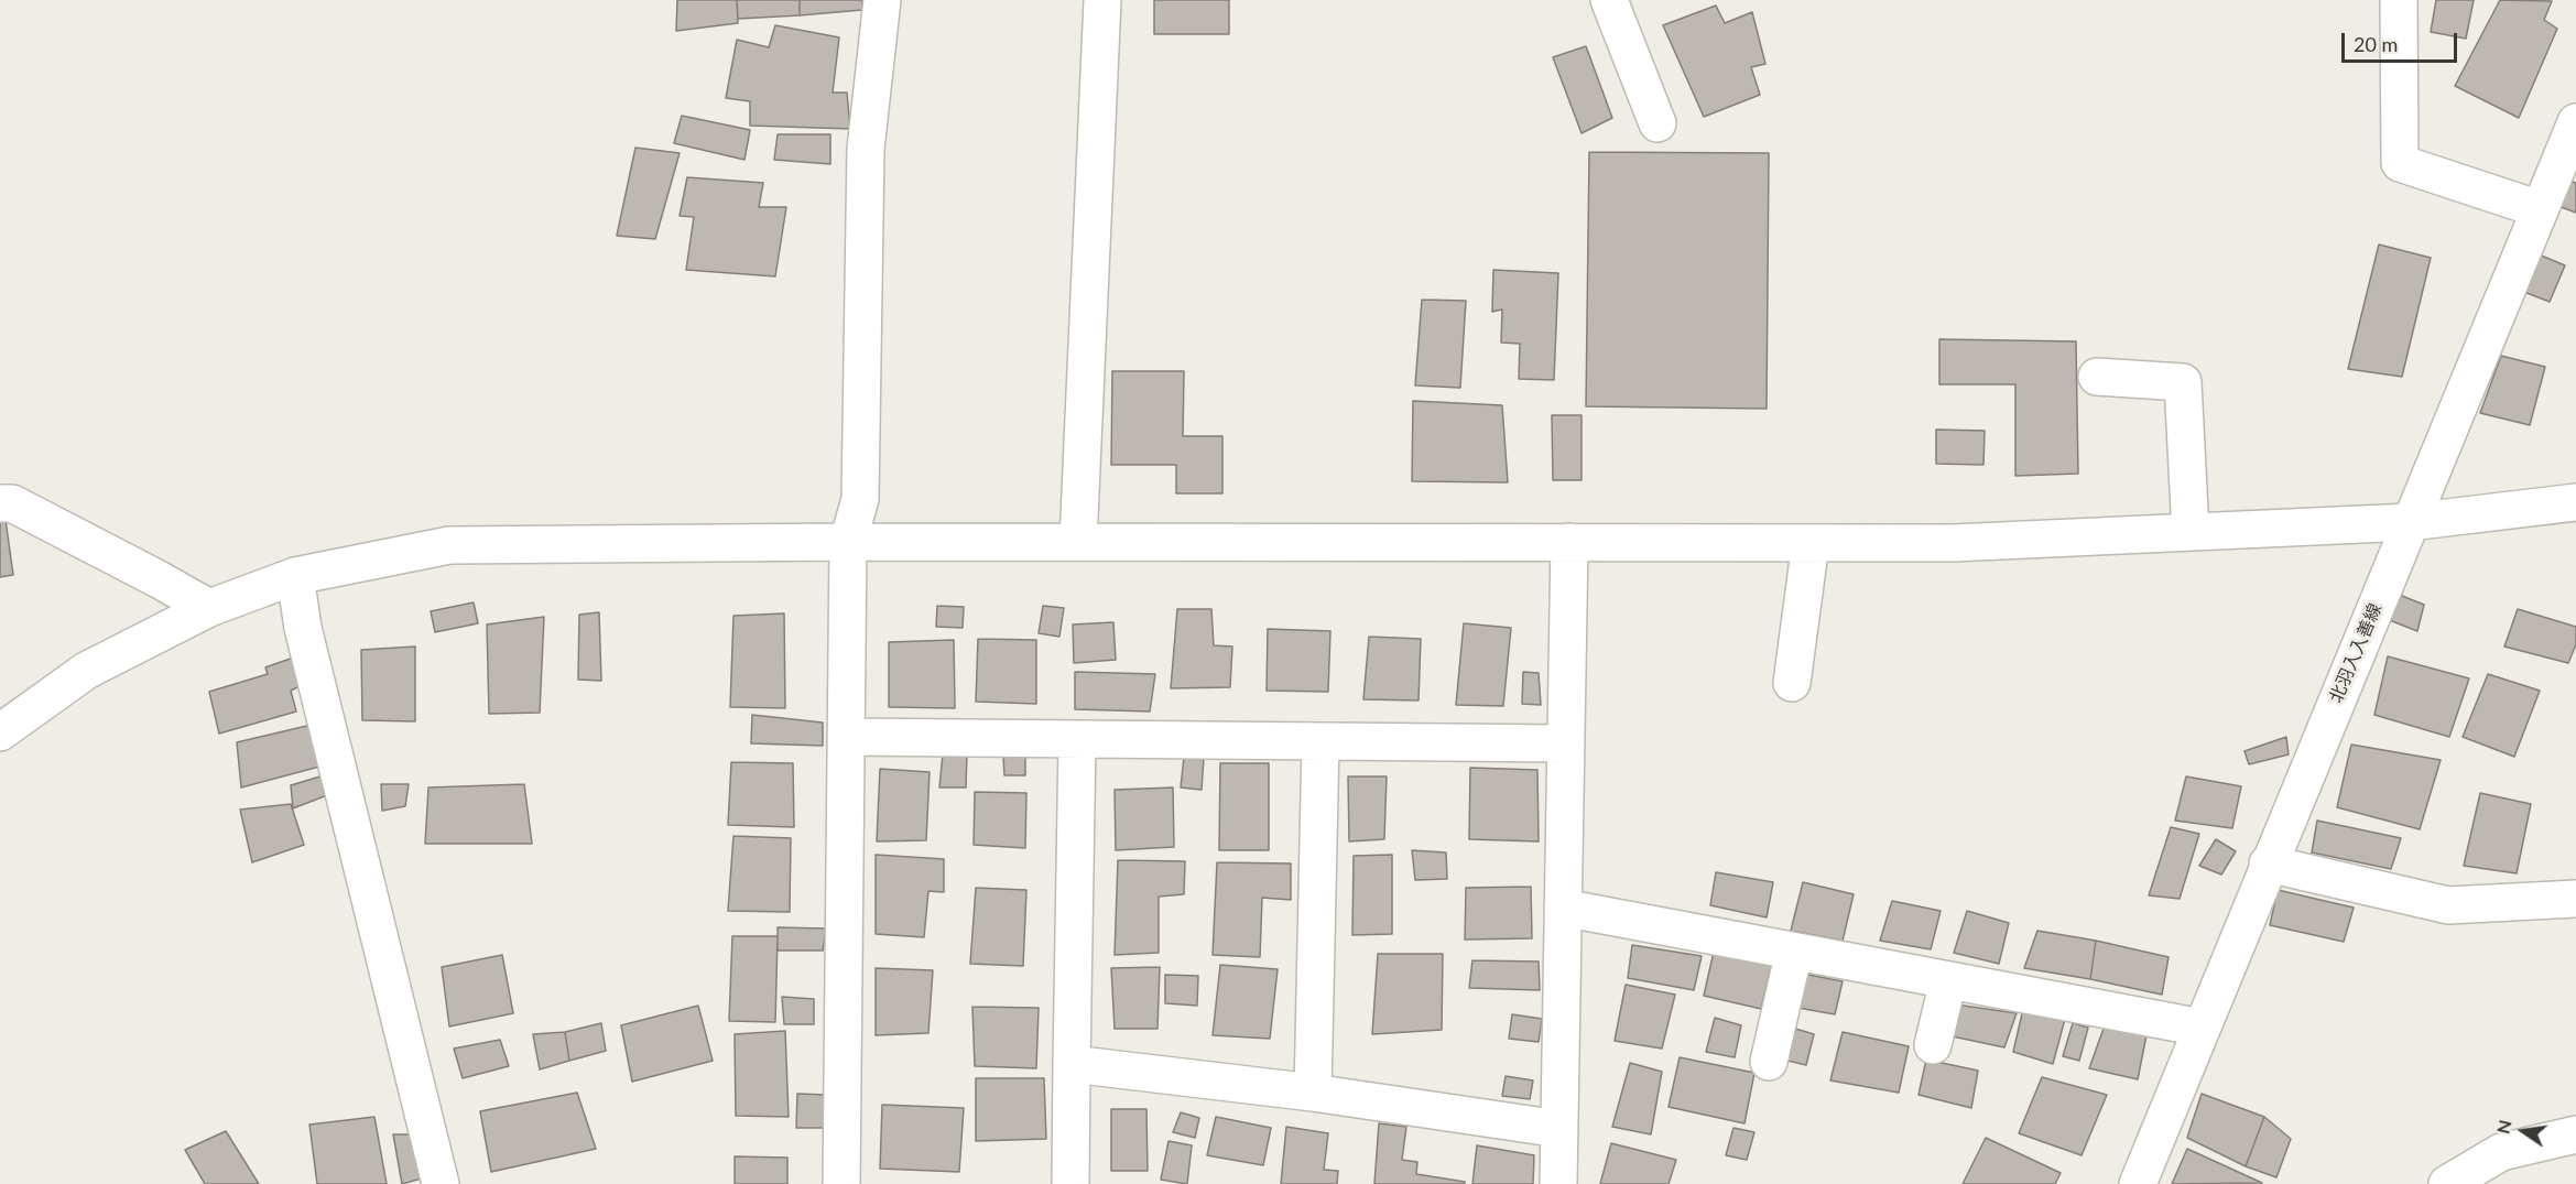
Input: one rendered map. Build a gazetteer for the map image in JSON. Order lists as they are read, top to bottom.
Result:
{
  "streets": {
    "street": ["北羽入入善線"]
  },
  "scale_bar": "20 m",
  "north": "left"
}
